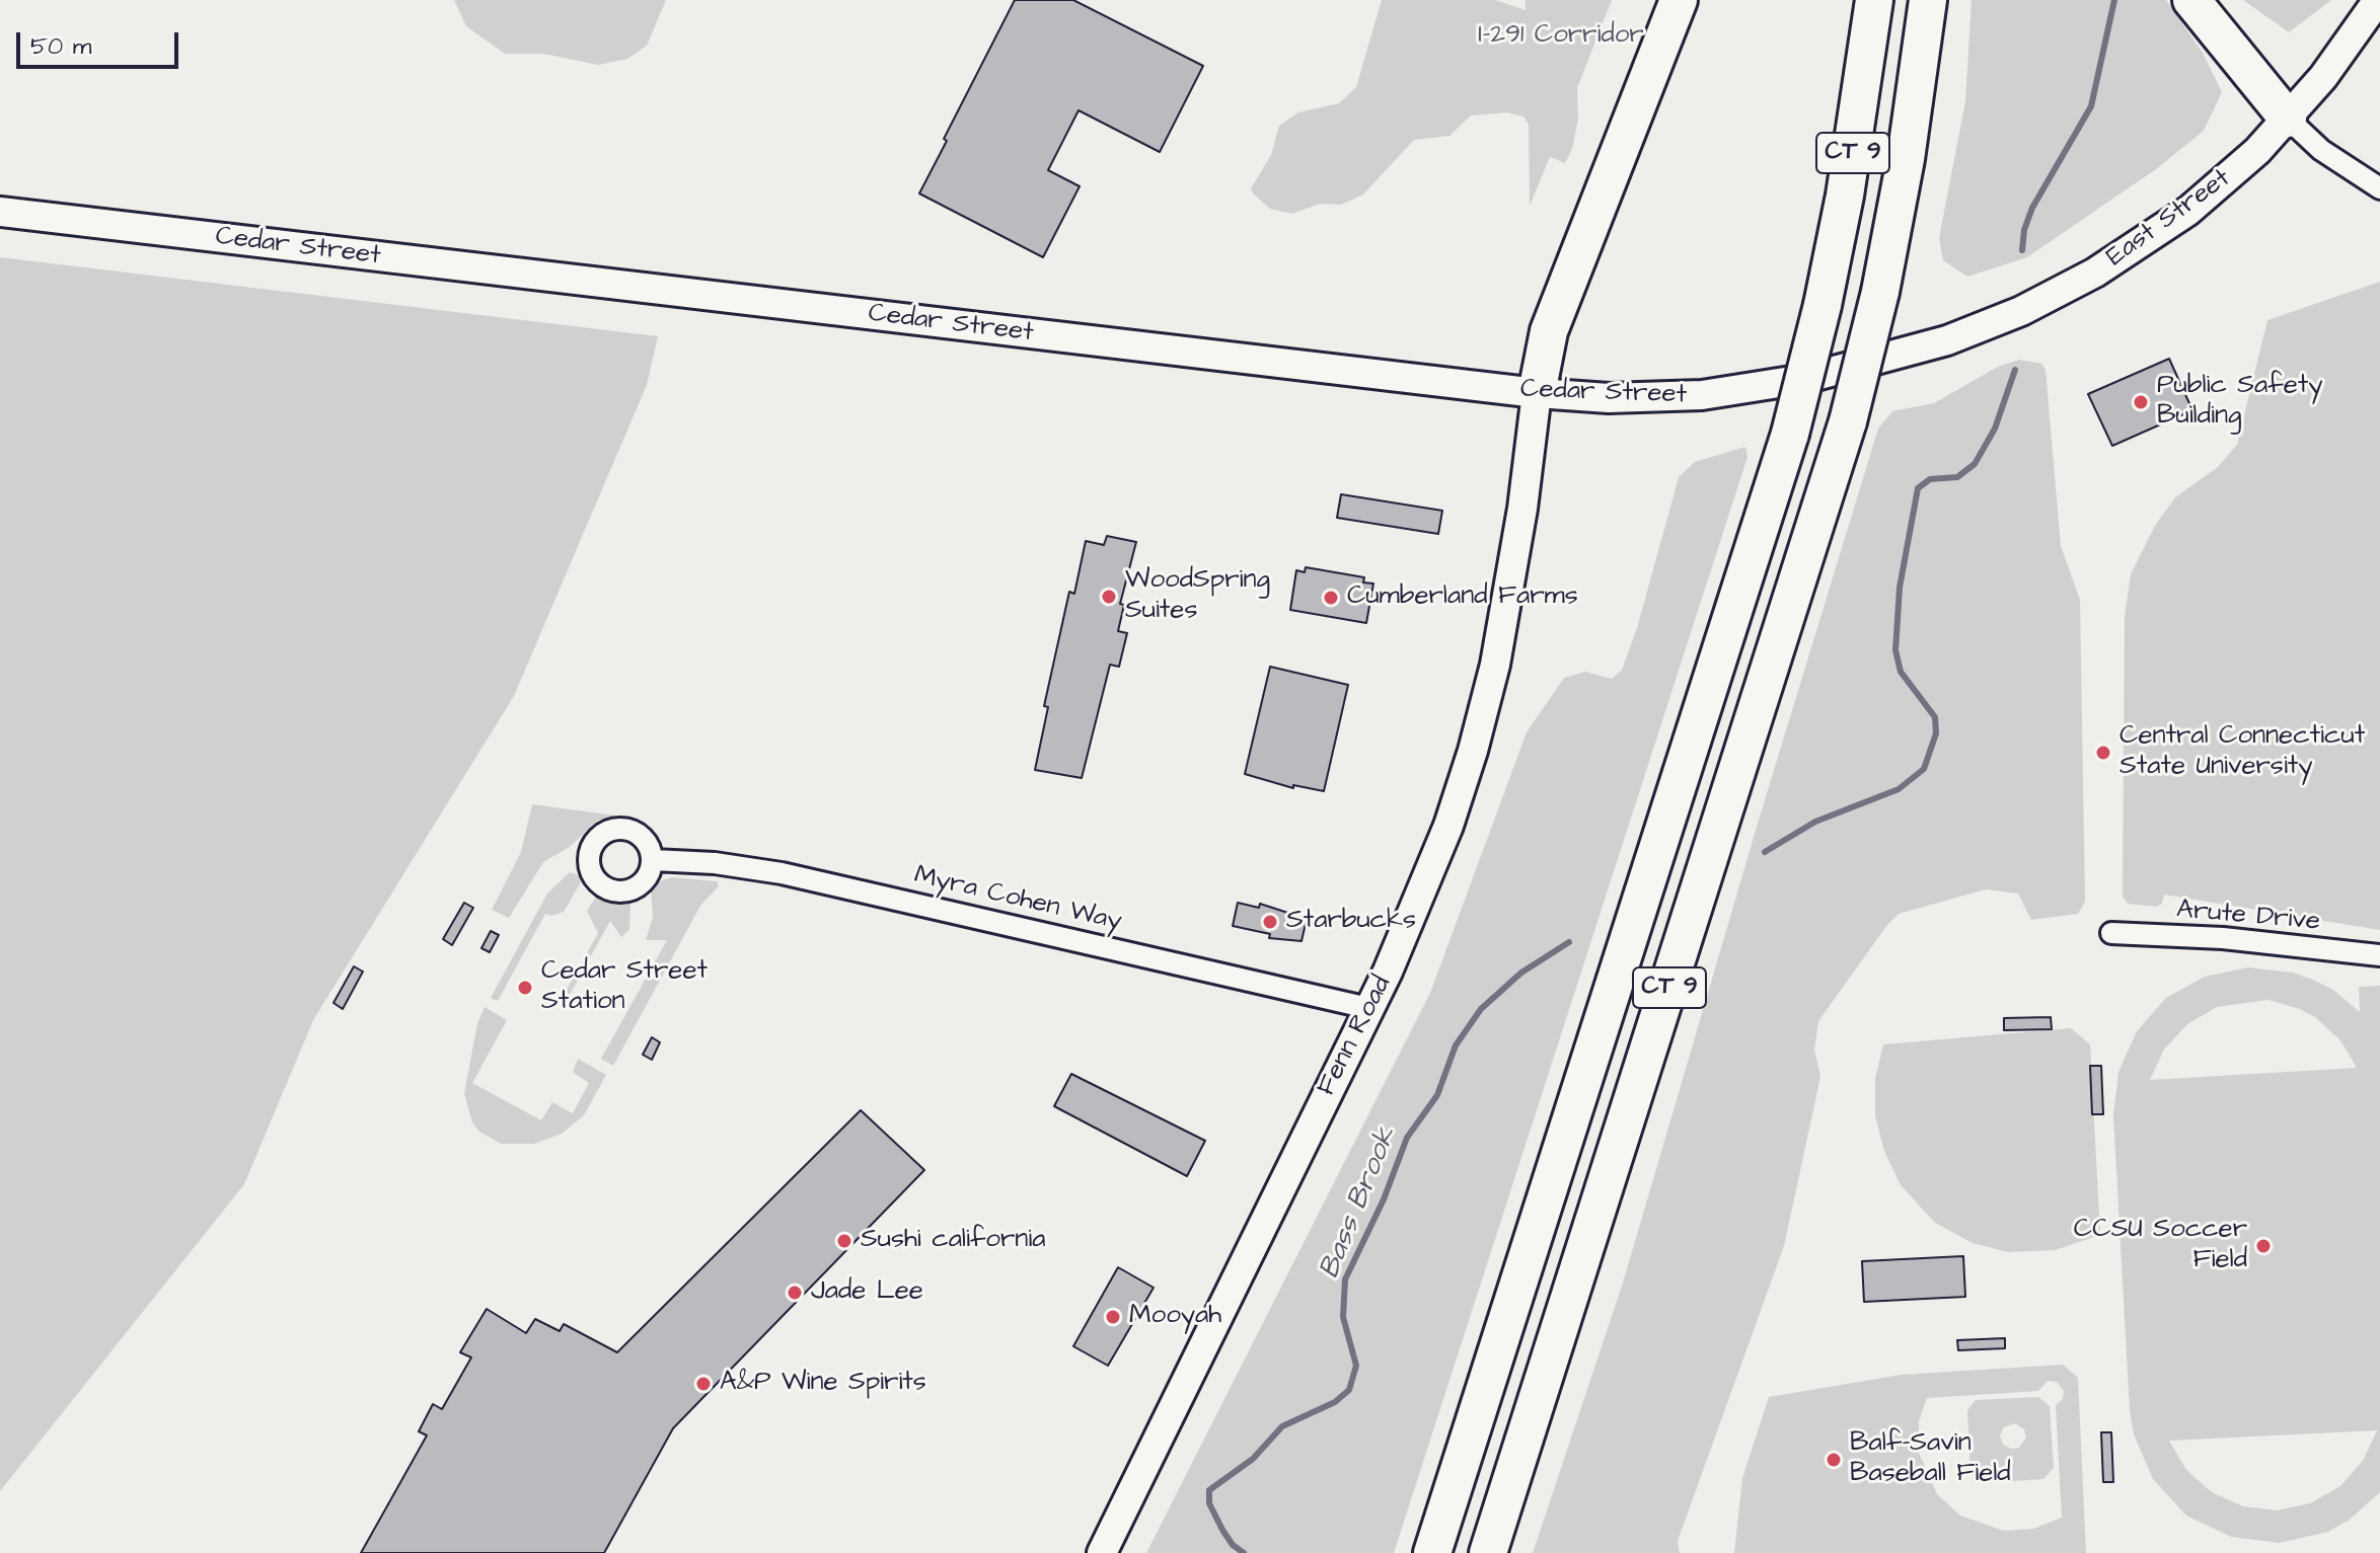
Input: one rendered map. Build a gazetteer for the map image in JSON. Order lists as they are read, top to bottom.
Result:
{
  "streets": {
    "highway": ["CT 9"],
    "main road": ["East Street", "Cedar Street", "Fenn Road"],
    "street": ["Myra Cohen Way", "Arute Drive"]
  },
  "crossings": [
    ["East Street", "Cedar Street"],
    ["Cedar Street", "Fenn Road"],
    ["Myra Cohen Way", "Fenn Road"]
  ],
  "water": ["Bass Brook"],
  "parks": ["I-291 Corridor"],
  "places": [
    "Public Safety Building",
    "WoodSpring Suites",
    "Cumberland Farms",
    "Central Connecticut State University",
    "Starbucks",
    "Cedar Street Station",
    "Sushi california",
    "CCSU Soccer Field",
    "Jade Lee",
    "Mooyah",
    "A&P Wine Spirits",
    "Balf-Savin Baseball Field"
  ],
  "scale_bar": "50 m"
}
